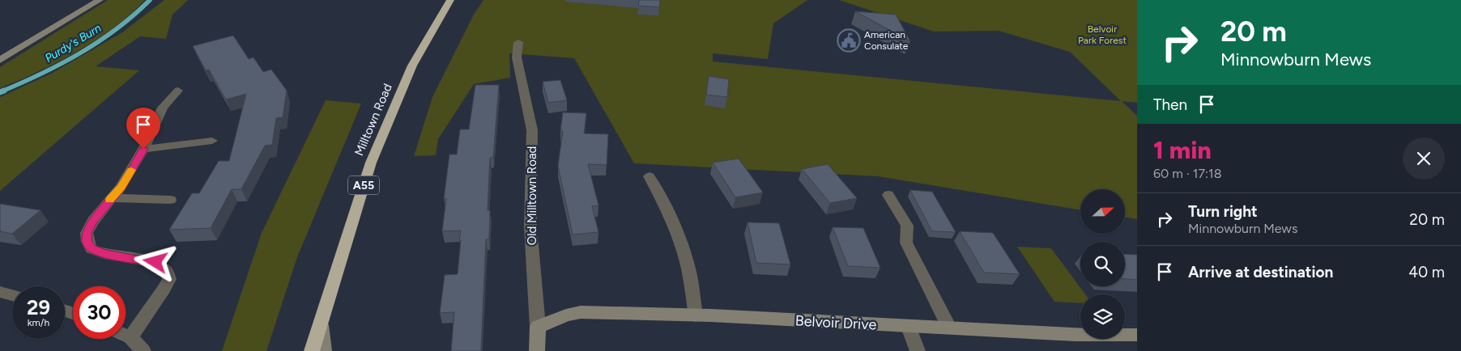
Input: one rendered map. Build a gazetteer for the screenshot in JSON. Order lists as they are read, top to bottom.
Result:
{
  "streets": {
    "highway": ["Milltown Road", "A55"],
    "street": ["Old Milltown Road", "Belvoir Drive"]
  },
  "crossings": [
    ["Old Milltown Road", "Belvoir Drive"]
  ],
  "water": ["Purdy's Burn"],
  "parks": ["Belvoir Park Forest"],
  "places": {
    "public building": ["American Consulate"]
  },
  "north": "right",
  "page": {
    "turn": ["20 m", "Minnowburn Mews"],
    "then": "Then",
    "heading": ["1 min", "60 m · 17:18"],
    "list": [
      {
        "name": "Turn right",
        "note": "Minnowburn Mews",
        "value": "20 m"
      },
      {
        "name": "Arrive at destination",
        "value": "40 m"
      }
    ],
    "speed": "29 km/h",
    "limit": "30"
  }
}
